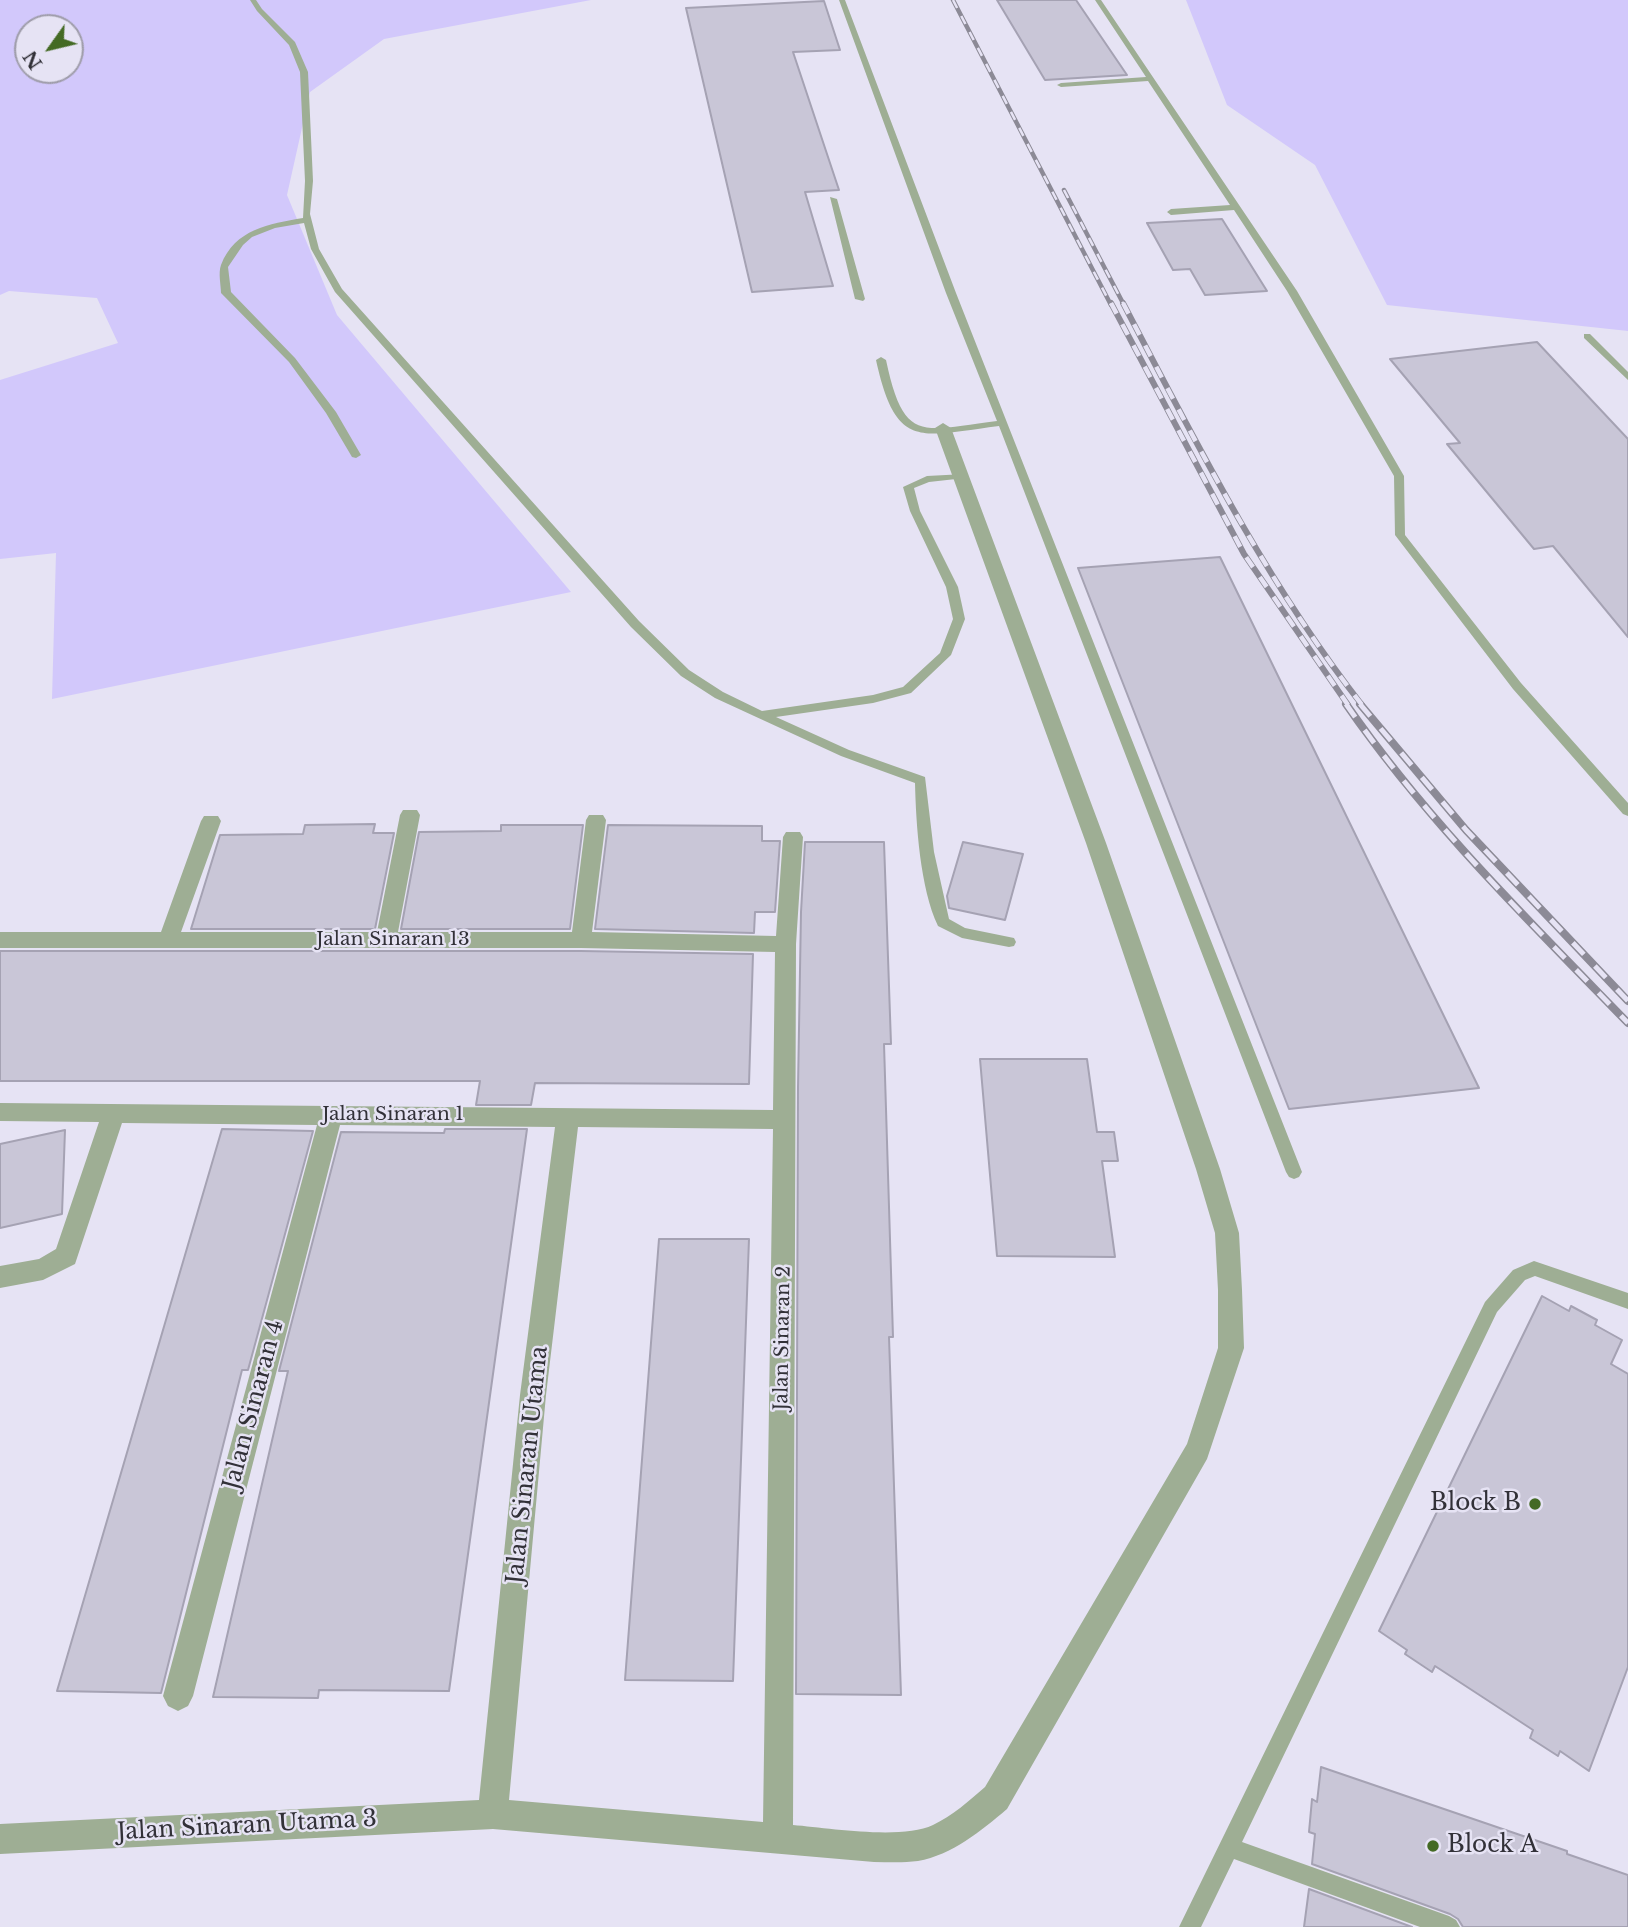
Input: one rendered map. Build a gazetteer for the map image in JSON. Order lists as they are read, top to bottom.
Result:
{
  "streets": {
    "street": [
      "Jalan Sinaran 13",
      "Jalan Sinaran 1",
      "Jalan Sinaran 2",
      "Jalan Sinaran 4",
      "Jalan Sinaran Utama",
      "Jalan Sinaran Utama 3"
    ]
  },
  "crossings": [
    ["Jalan Sinaran 13", "Jalan Sinaran 2"],
    ["Jalan Sinaran 1", "Jalan Sinaran 2"],
    ["Jalan Sinaran 1", "Jalan Sinaran 4"],
    ["Jalan Sinaran 1", "Jalan Sinaran Utama"],
    ["Jalan Sinaran 2", "Jalan Sinaran Utama 3"],
    ["Jalan Sinaran Utama", "Jalan Sinaran Utama 3"]
  ],
  "places": ["Block B", "Block A"],
  "north": "bottom left"
}
